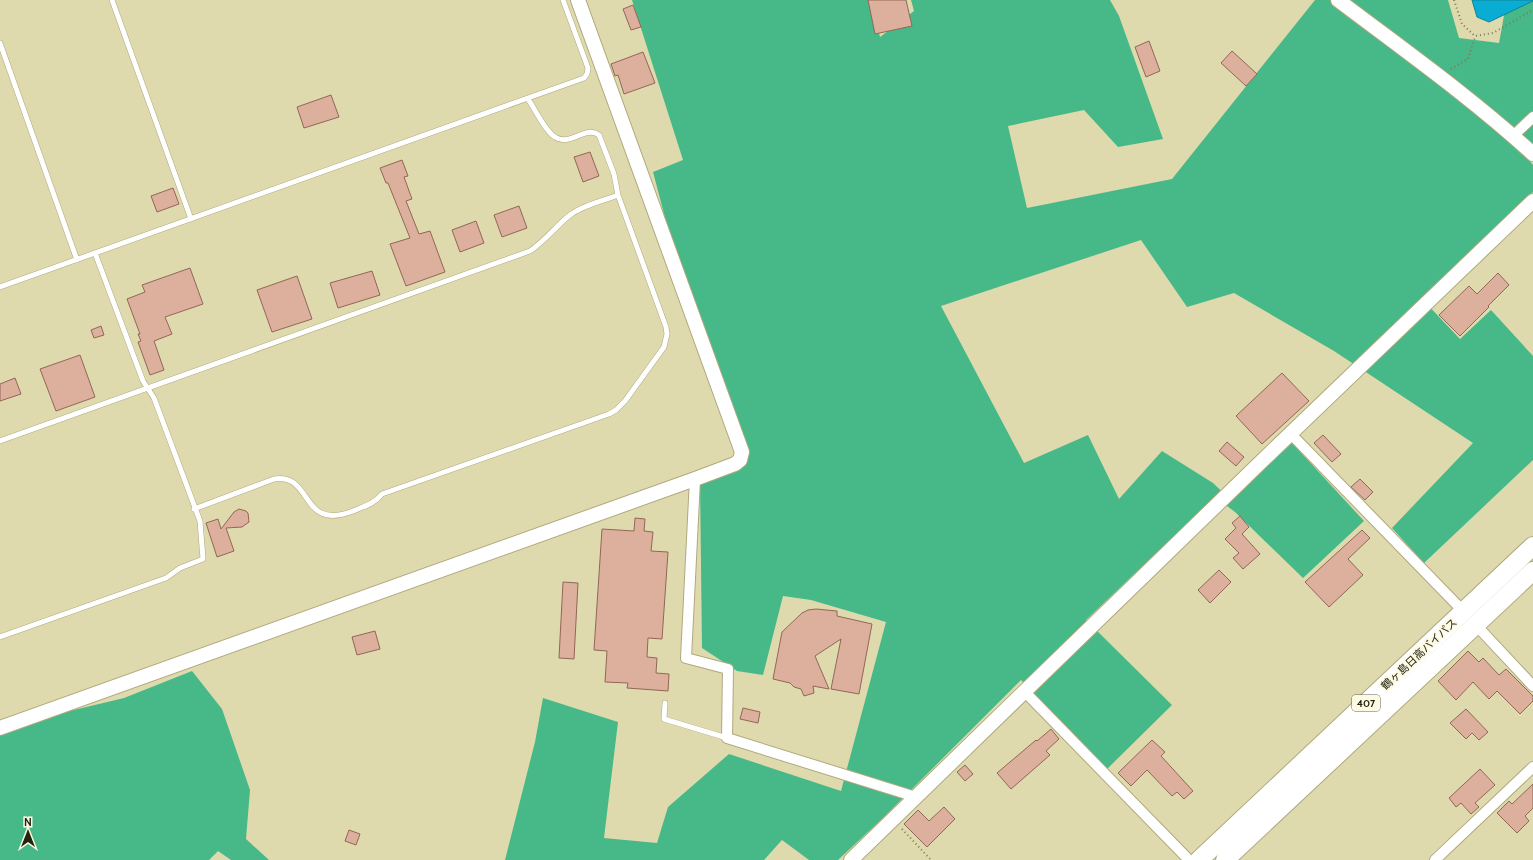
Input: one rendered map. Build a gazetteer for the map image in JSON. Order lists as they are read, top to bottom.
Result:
{
  "streets": {
    "highway": ["鶴ヶ島日高バイパス", "407"]
  },
  "north": "top"
}
